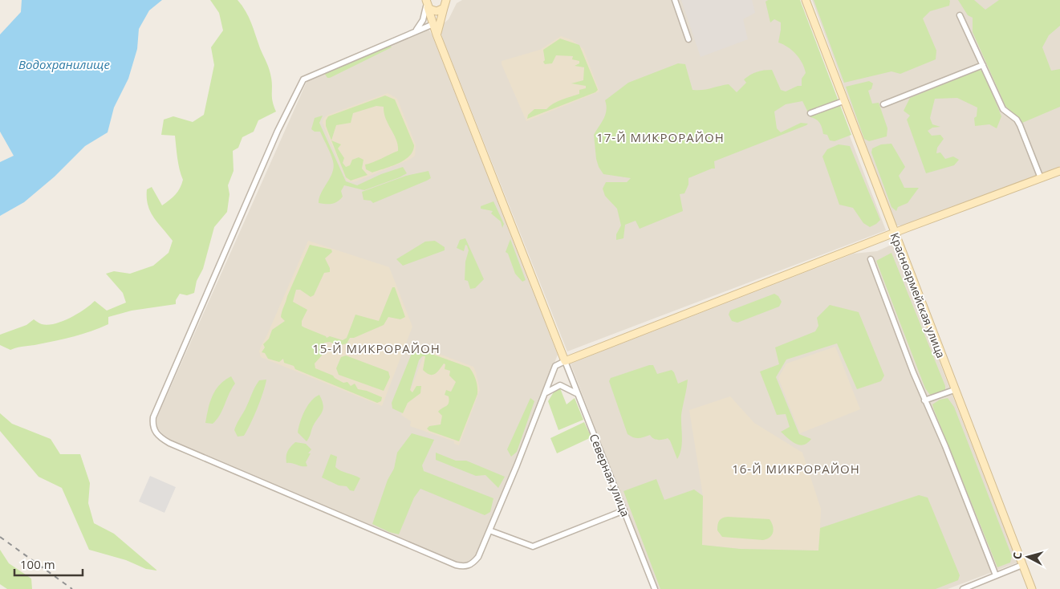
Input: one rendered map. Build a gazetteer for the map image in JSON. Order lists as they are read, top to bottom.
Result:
{
  "streets": {
    "street": ["Красноармейская улица", "Северная улица"]
  },
  "districts": ["17-Й МИКРОРАЙОН", "15-Й МИКРОРАЙОН", "16-Й МИКРОРАЙОН"],
  "water": ["Водохранилище"],
  "scale_bar": "100 m",
  "north": "left"
}
